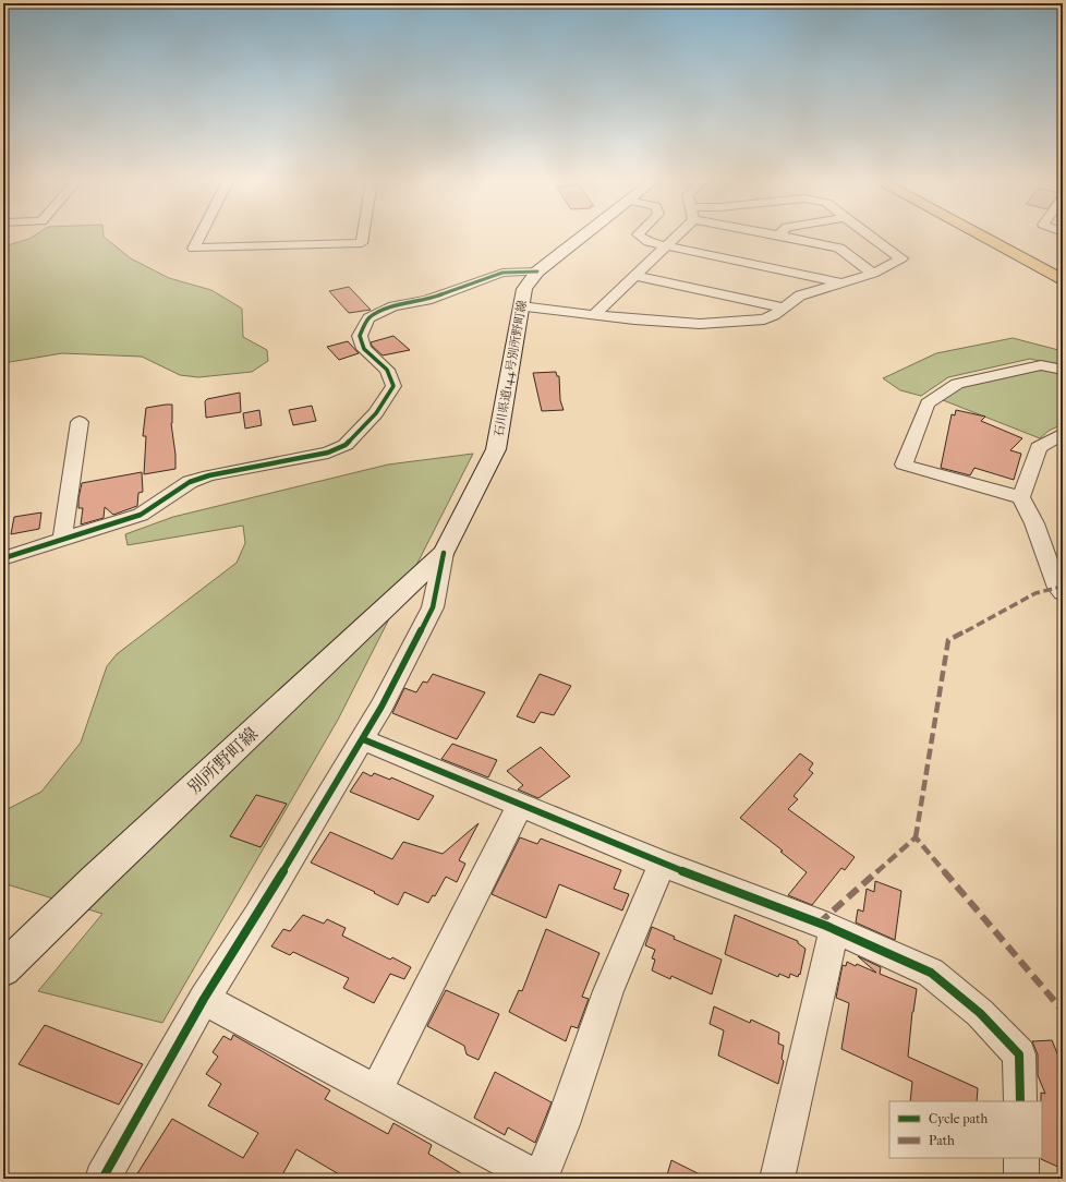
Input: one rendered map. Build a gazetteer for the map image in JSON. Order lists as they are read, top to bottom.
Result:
{
  "streets": {
    "main road": ["石川県道144号別所野町線", "別所野町線"]
  },
  "crossings": [
    ["石川県道144号別所野町線", "別所野町線"]
  ],
  "legend": ["Cycle path", "Path"]
}
